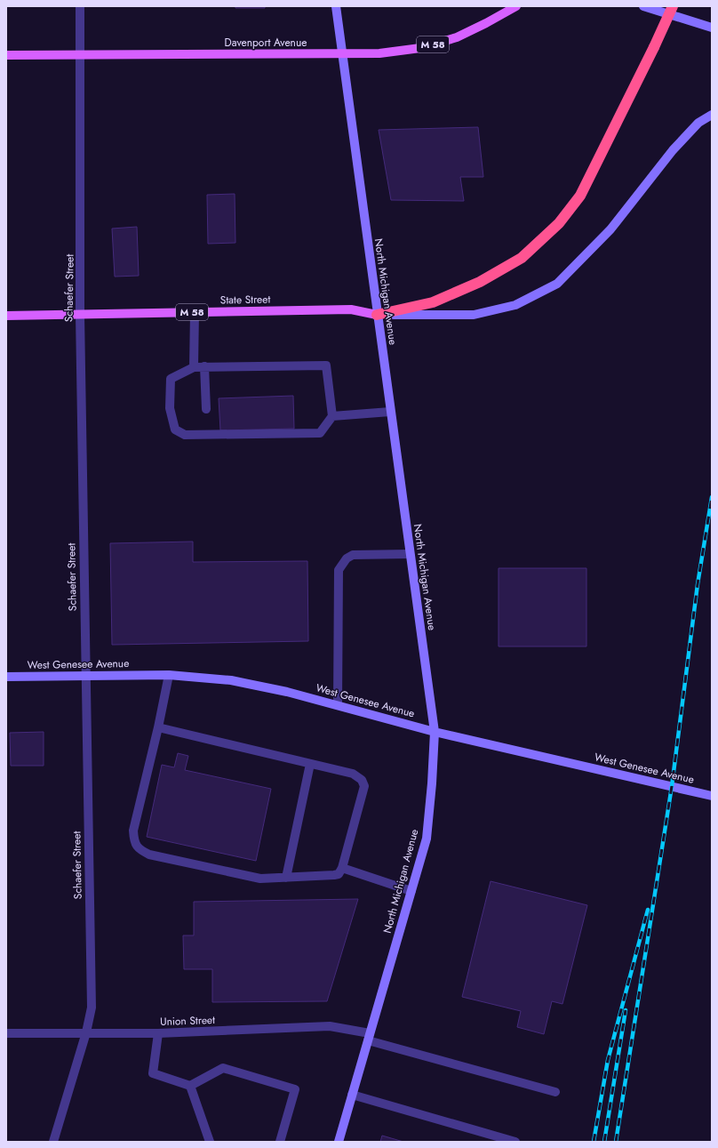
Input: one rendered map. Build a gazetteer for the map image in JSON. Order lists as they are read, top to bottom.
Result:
{
  "streets": {
    "main road": [
      "Davenport Avenue",
      "M 58",
      "North Michigan Avenue",
      "State Street",
      "West Genesee Avenue"
    ],
    "street": ["Schaefer Street", "Union Street"]
  },
  "crossings": [
    ["Davenport Avenue", "Schaefer Street"],
    ["Davenport Avenue", "North Michigan Avenue"],
    ["Schaefer Street", "State Street"],
    ["Schaefer Street", "West Genesee Avenue"],
    ["Schaefer Street", "Union Street"],
    ["North Michigan Avenue", "State Street"],
    ["North Michigan Avenue", "West Genesee Avenue"],
    ["North Michigan Avenue", "Union Street"]
  ]
}
